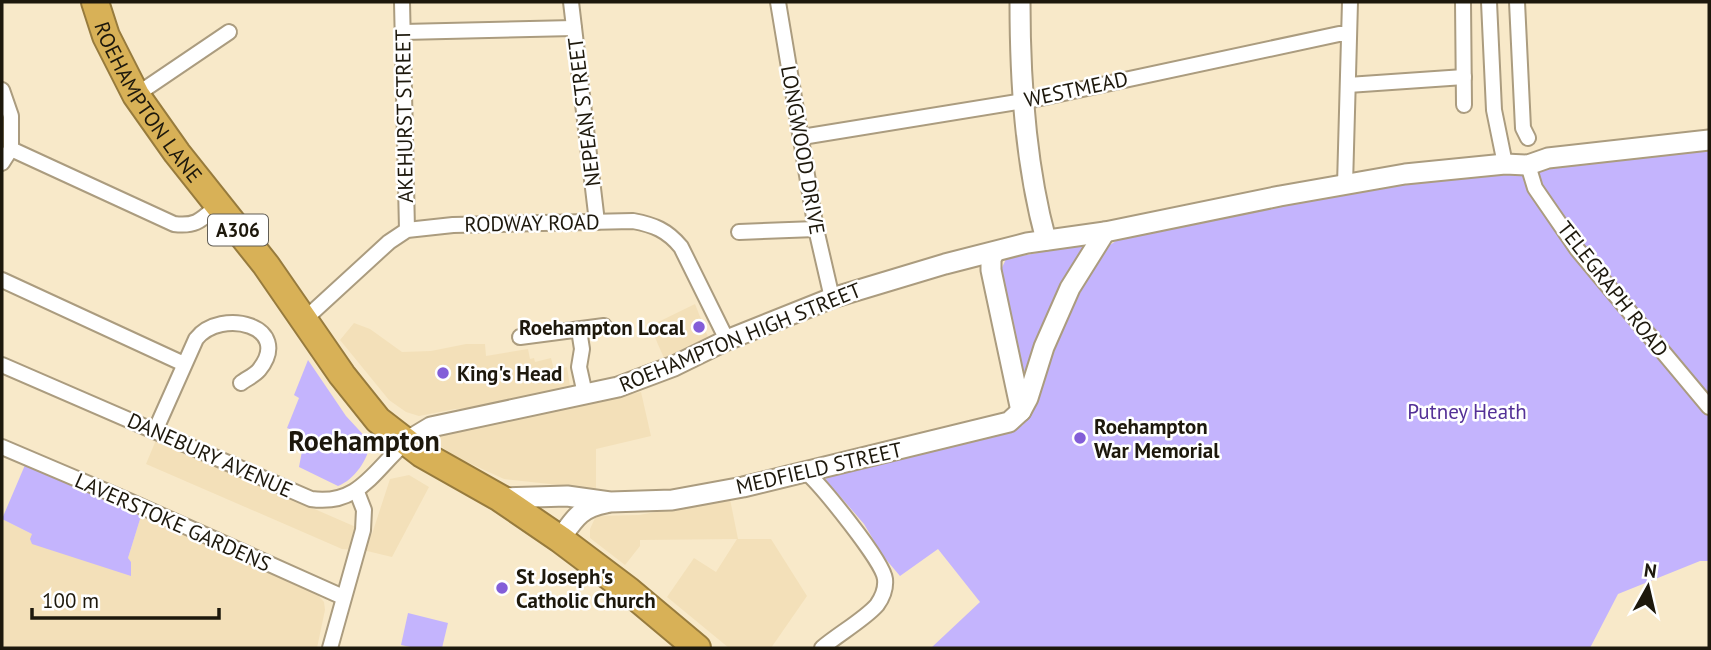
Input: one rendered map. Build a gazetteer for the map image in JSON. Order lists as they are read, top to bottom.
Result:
{
  "streets": {
    "highway": ["ROEHAMPTON LANE", "A306"],
    "street": [
      "WESTMEAD",
      "NEPEAN STREET",
      "AKEHURST STREET",
      "LONGWOOD DRIVE",
      "RODWAY ROAD",
      "TELEGRAPH ROAD",
      "ROEHAMPTON HIGH STREET",
      "DANEBURY AVENUE",
      "MEDFIELD STREET",
      "LAVERSTOKE GARDENS"
    ]
  },
  "crossings": [
    ["WESTMEAD", "LONGWOOD DRIVE"],
    ["ROEHAMPTON LANE", "RODWAY ROAD"],
    ["ROEHAMPTON LANE", "ROEHAMPTON HIGH STREET"],
    ["ROEHAMPTON LANE", "MEDFIELD STREET"],
    ["NEPEAN STREET", "RODWAY ROAD"],
    ["AKEHURST STREET", "RODWAY ROAD"],
    ["LONGWOOD DRIVE", "ROEHAMPTON HIGH STREET"],
    ["RODWAY ROAD", "ROEHAMPTON HIGH STREET"]
  ],
  "districts": ["Roehampton"],
  "parks": ["Putney Heath"],
  "places": [
    "Roehampton Local",
    "King's Head",
    "Roehampton War Memorial",
    "St Joseph's Catholic Church"
  ],
  "scale_bar": "100 m",
  "north": "top"
}
